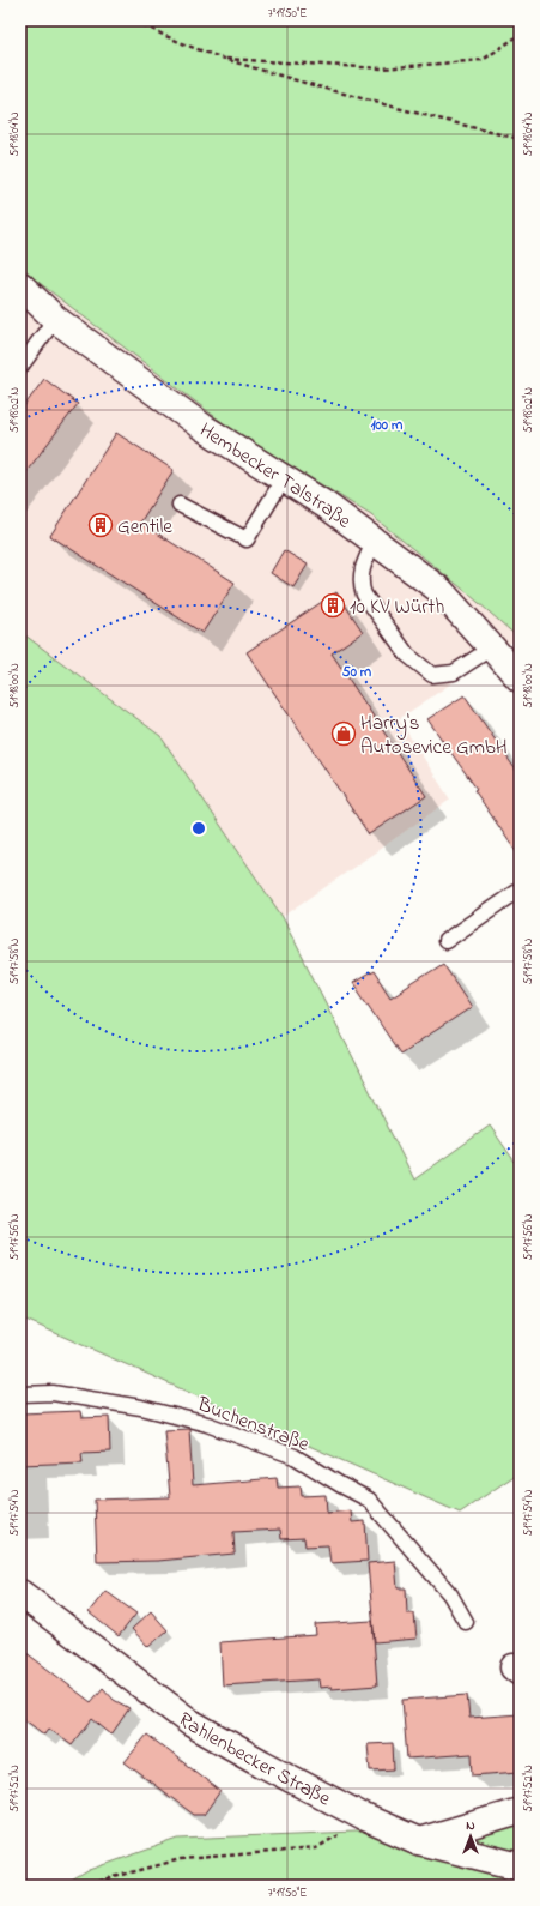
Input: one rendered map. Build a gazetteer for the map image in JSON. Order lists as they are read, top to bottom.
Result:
{
  "streets": {
    "street": ["Hembecker Talstraße", "Rahlenbecker Straße"],
    "lane": ["Buchenstraße"]
  },
  "places": {
    "building": ["Gentile", "10 KV Würth"],
    "shop": ["Harry's Autosevice GmbH"]
  },
  "north": "top",
  "coordinates": [
    "7°19'50\"E",
    "51°18'04\"N",
    "51°18'02\"N",
    "51°18'00\"N",
    "51°17'58\"N",
    "51°17'56\"N",
    "51°17'54\"N",
    "51°17'52\"N"
  ],
  "rings": ["100 m", "50 m"]
}
